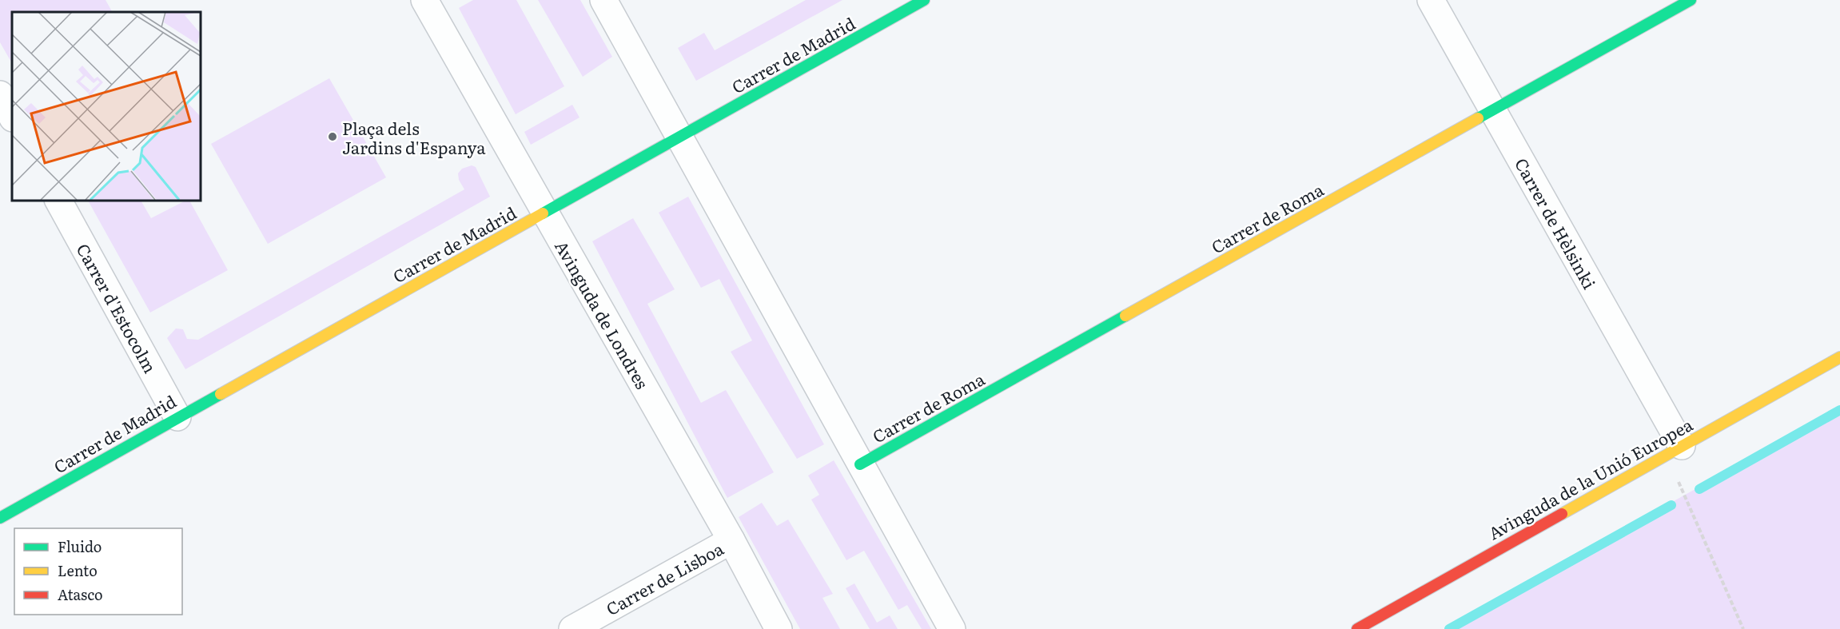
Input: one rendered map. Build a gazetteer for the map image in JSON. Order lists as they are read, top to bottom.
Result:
{
  "streets": {
    "street": [
      "Carrer de Madrid",
      "Carrer de Roma",
      "Carrer de Hèlsinki",
      "Carrer d'Estocolm",
      "Avinguda de Londres",
      "Avinguda de la Unió Europea",
      "Carrer de Lisboa"
    ]
  },
  "crossings": [
    ["Carrer de Madrid", "Carrer d'Estocolm"],
    ["Carrer de Madrid", "Avinguda de Londres"],
    ["Carrer de Roma", "Carrer de Hèlsinki"],
    ["Carrer de Hèlsinki", "Avinguda de la Unió Europea"],
    ["Avinguda de Londres", "Carrer de Lisboa"]
  ],
  "places": ["Plaça dels Jardins d'Espanya"],
  "legend": ["Fluido", "Lento", "Atasco"]
}
